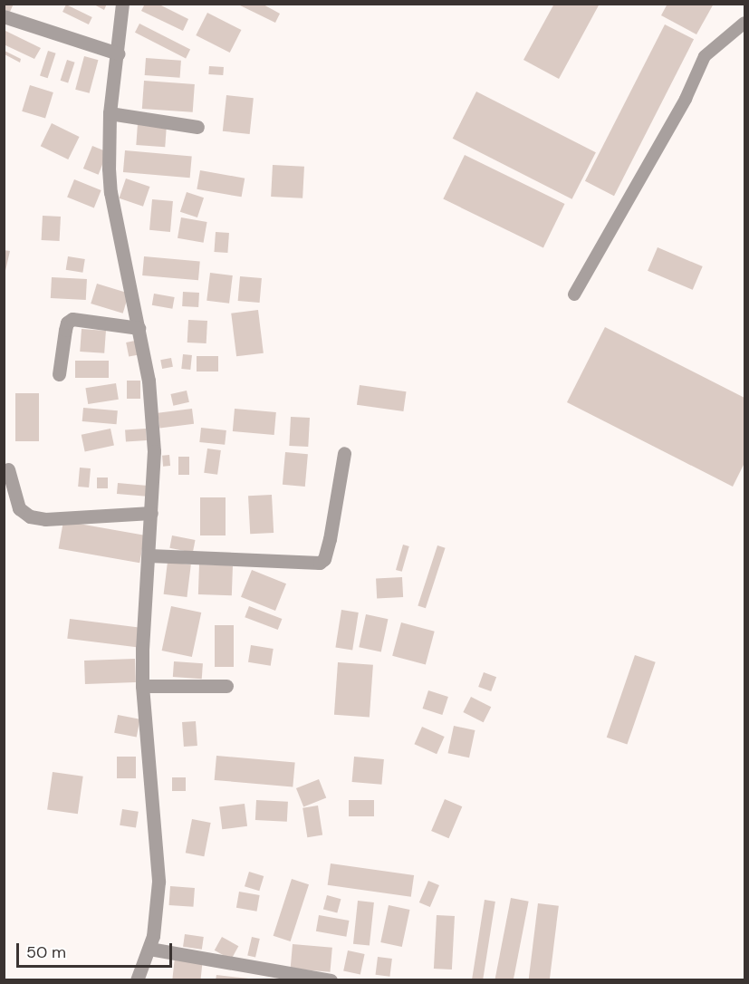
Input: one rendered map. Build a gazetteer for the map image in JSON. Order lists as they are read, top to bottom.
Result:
{
  "scale_bar": "50 m"
}
